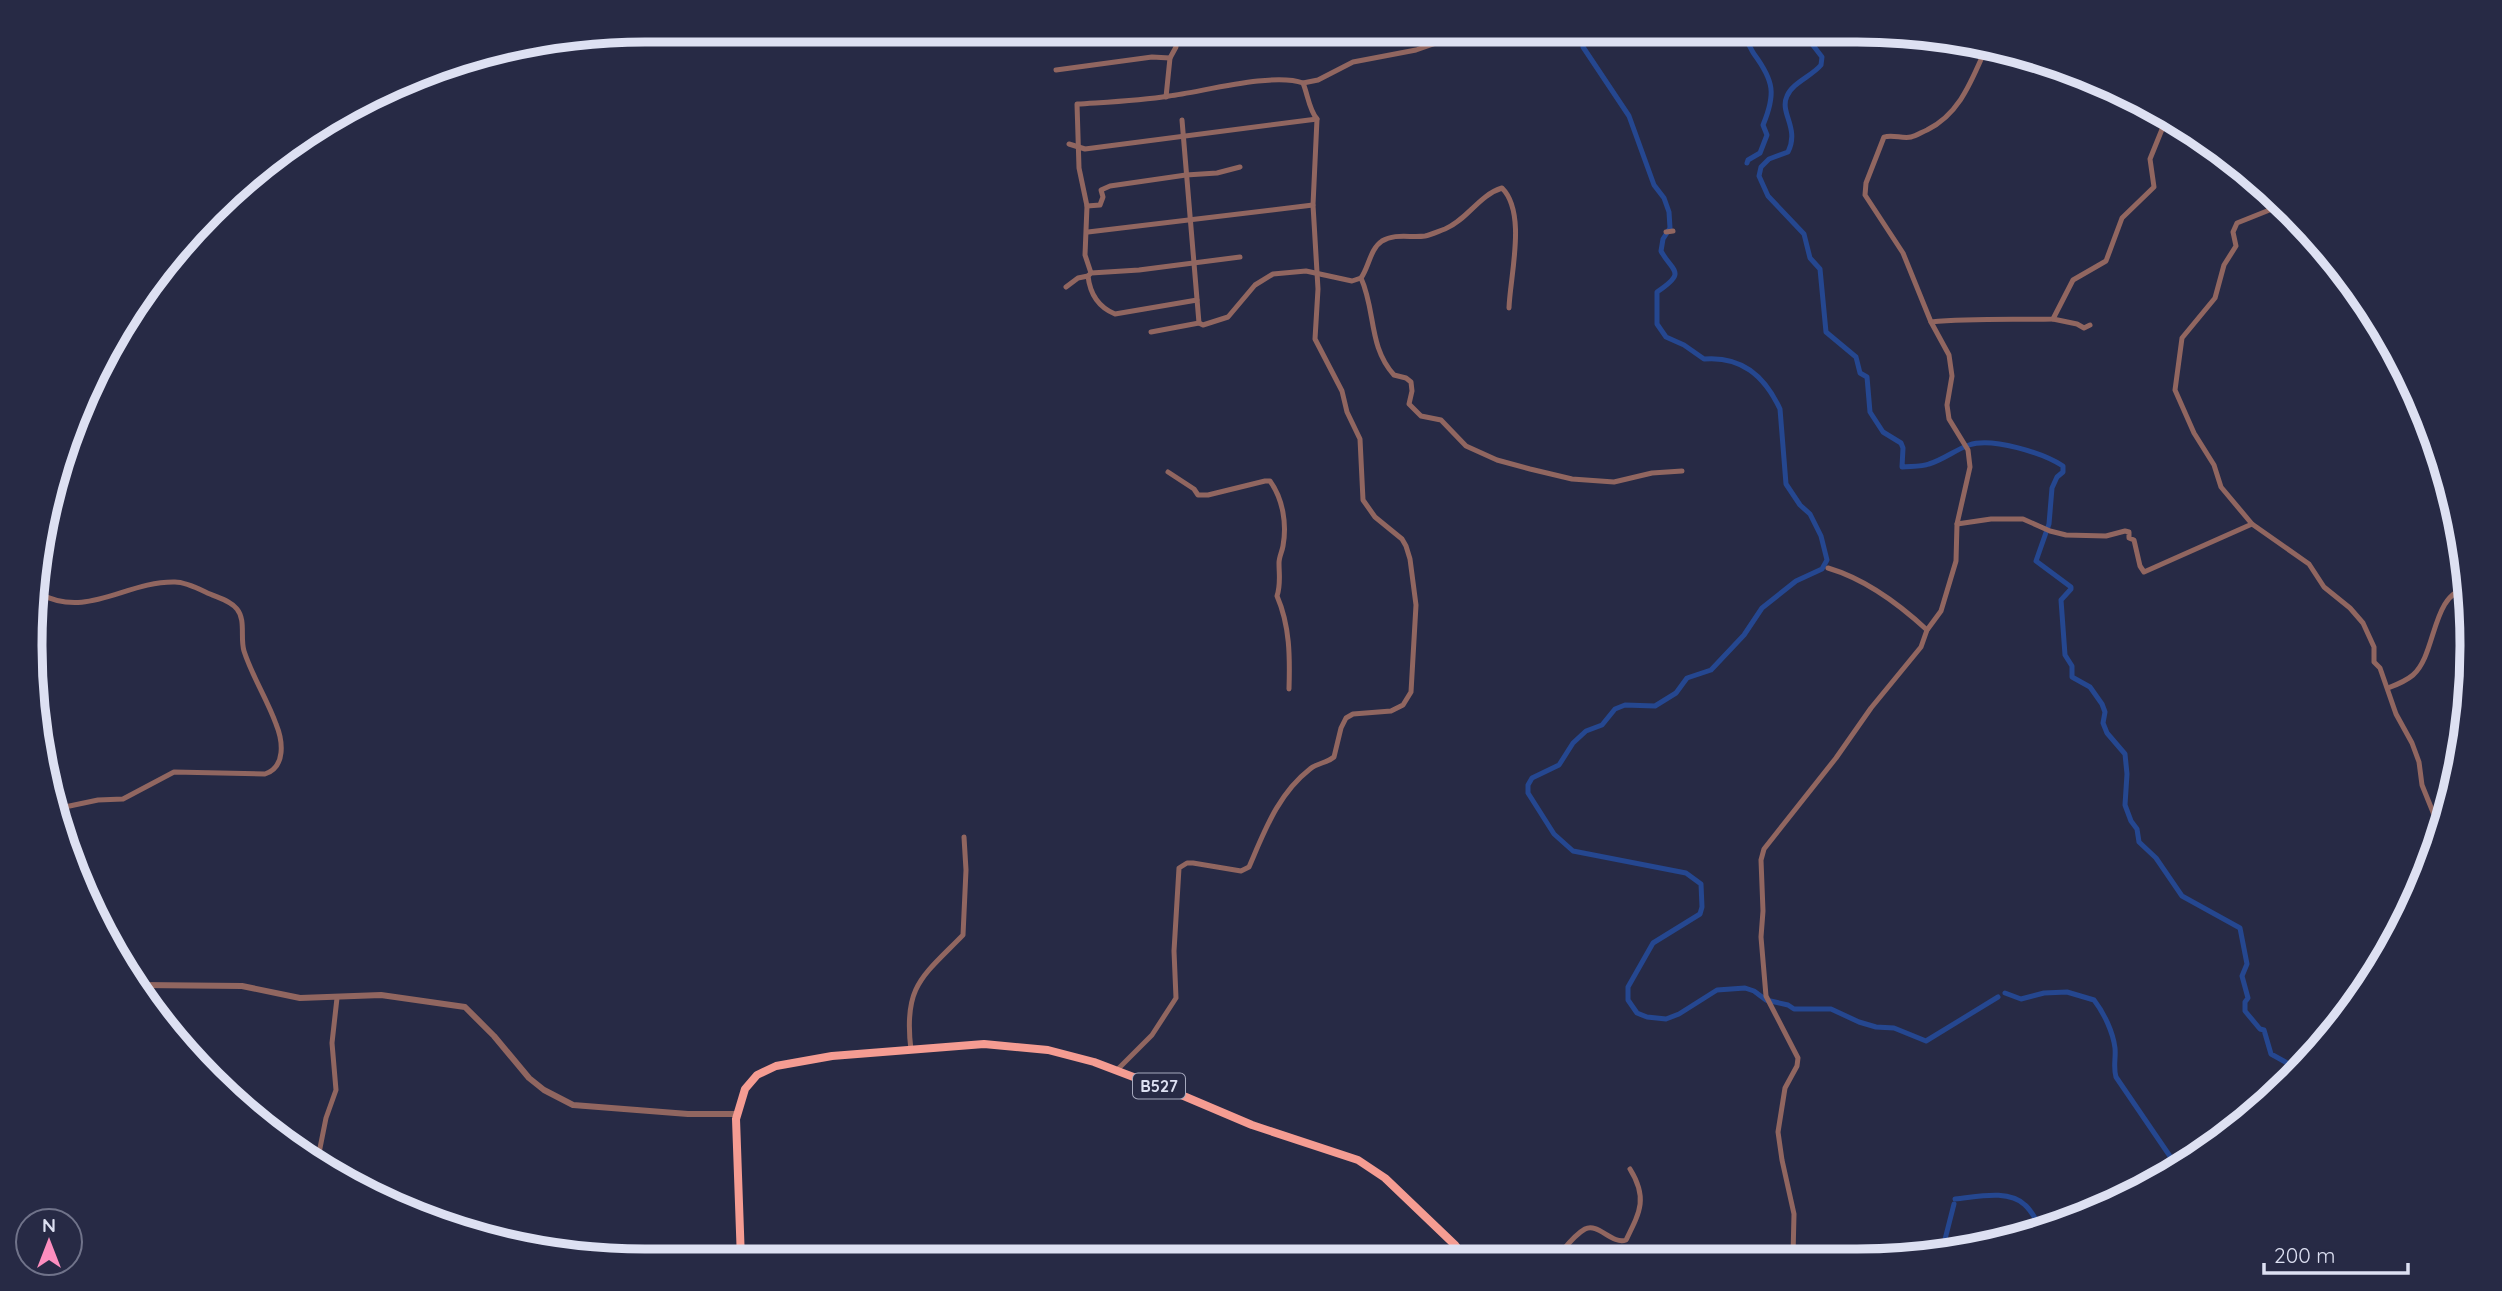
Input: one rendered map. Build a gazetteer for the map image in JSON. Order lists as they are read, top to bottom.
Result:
{
  "streets": {
    "main road": ["B527"]
  },
  "scale_bar": "200 m",
  "north": "top"
}
